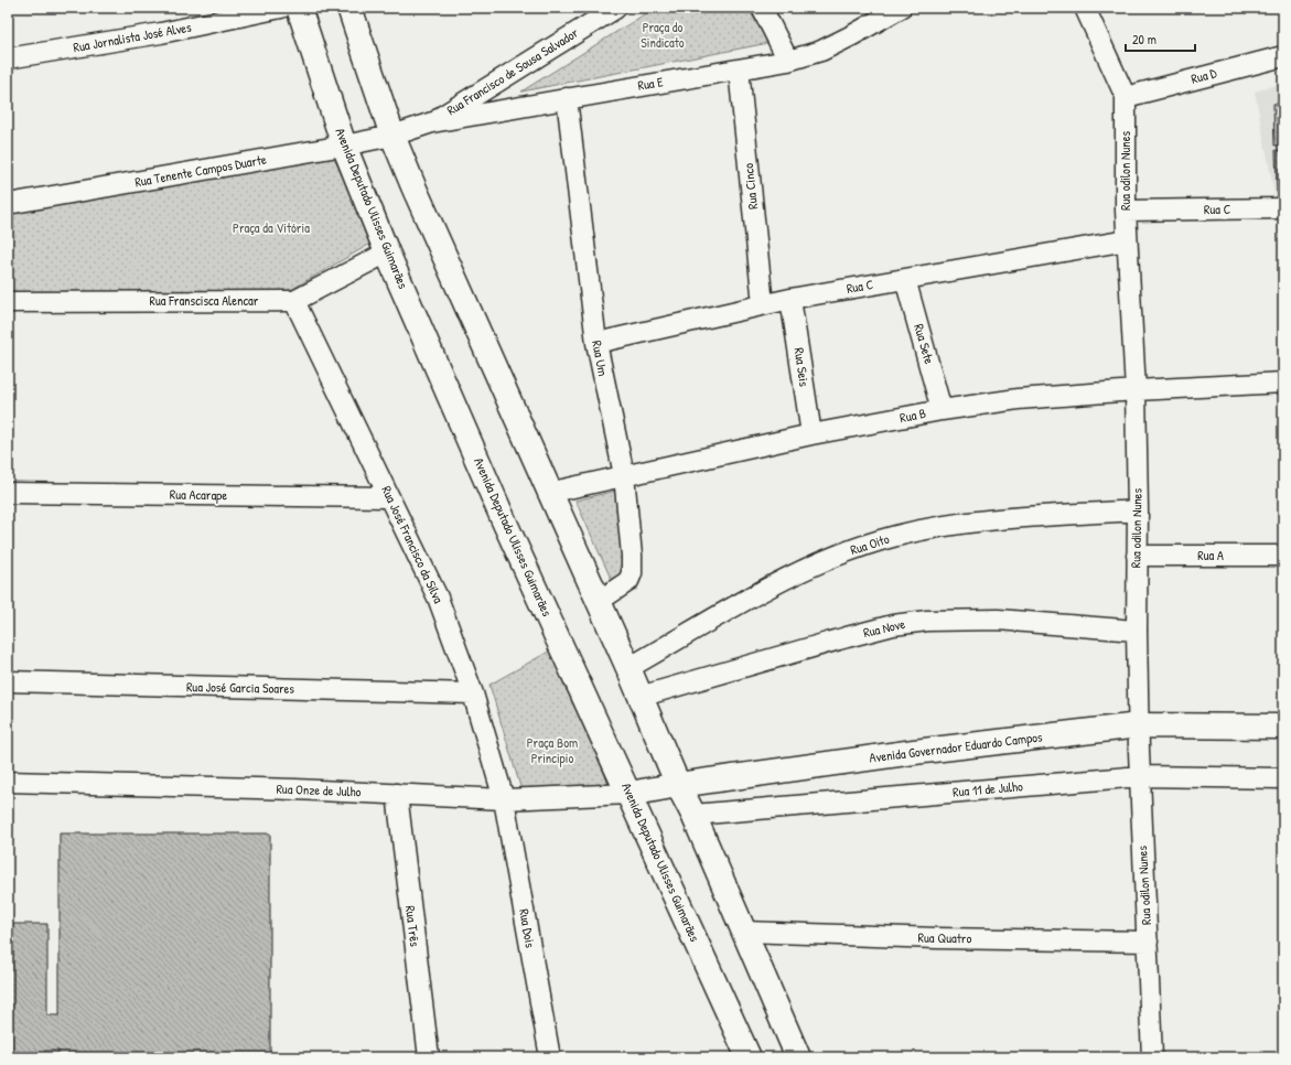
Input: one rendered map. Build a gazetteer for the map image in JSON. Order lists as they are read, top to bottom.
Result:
{
  "streets": {
    "street": [
      "Rua Jornalista José Alves",
      "Rua Francisco de Sousa Salvador",
      "Rua D",
      "Rua E",
      "Rua Tenente Campos Duarte",
      "Rua odilon Nunes",
      "Rua Cinco",
      "Avenida Deputado Ulisses Guimarães",
      "Rua C",
      "Rua Franscisca Alencar",
      "Rua Sete",
      "Rua Um",
      "Rua Seis",
      "Rua B",
      "Rua Acarape",
      "Rua José Francisco da Silva",
      "Rua Oito",
      "Rua A",
      "Rua Nove",
      "Rua José Garcia Soares",
      "Avenida Governador Eduardo Campos",
      "Rua 11 de Julho",
      "Rua Onze de Julho",
      "Rua Três",
      "Rua Dois",
      "Rua Quatro"
    ]
  },
  "crossings": [
    ["Rua Francisco de Sousa Salvador", "Rua E"],
    ["Rua D", "Rua odilon Nunes"],
    ["Rua E", "Rua Tenente Campos Duarte"],
    ["Rua E", "Rua Cinco"],
    ["Rua E", "Rua Um"],
    ["Rua Tenente Campos Duarte", "Avenida Deputado Ulisses Guimarães"],
    ["Rua odilon Nunes", "Rua C"],
    ["Rua odilon Nunes", "Rua B"],
    ["Rua odilon Nunes", "Rua Oito"],
    ["Rua odilon Nunes", "Rua A"],
    ["Rua odilon Nunes", "Rua Nove"],
    ["Rua odilon Nunes", "Avenida Governador Eduardo Campos"],
    ["Rua odilon Nunes", "Rua 11 de Julho"],
    ["Rua odilon Nunes", "Rua Quatro"],
    ["Rua Cinco", "Rua C"],
    ["Avenida Deputado Ulisses Guimarães", "Rua Franscisca Alencar"],
    ["Avenida Deputado Ulisses Guimarães", "Avenida Governador Eduardo Campos"],
    ["Avenida Deputado Ulisses Guimarães", "Rua Onze de Julho"],
    ["Rua C", "Rua Sete"],
    ["Rua C", "Rua Um"],
    ["Rua C", "Rua Seis"],
    ["Rua Franscisca Alencar", "Rua José Francisco da Silva"],
    ["Rua Sete", "Rua B"],
    ["Rua Um", "Rua B"],
    ["Rua Seis", "Rua B"],
    ["Rua Acarape", "Rua José Francisco da Silva"],
    ["Rua José Francisco da Silva", "Rua José Garcia Soares"],
    ["Rua José Francisco da Silva", "Rua Onze de Julho"],
    ["Rua José Francisco da Silva", "Rua Dois"],
    ["Avenida Governador Eduardo Campos", "Rua Onze de Julho"],
    ["Rua Onze de Julho", "Rua Três"],
    ["Rua Onze de Julho", "Rua Dois"]
  ],
  "parks": ["Praça do Sindicato", "Praça da Vitória", "Praça Bom Principio"],
  "scale_bar": "20 m"
}
